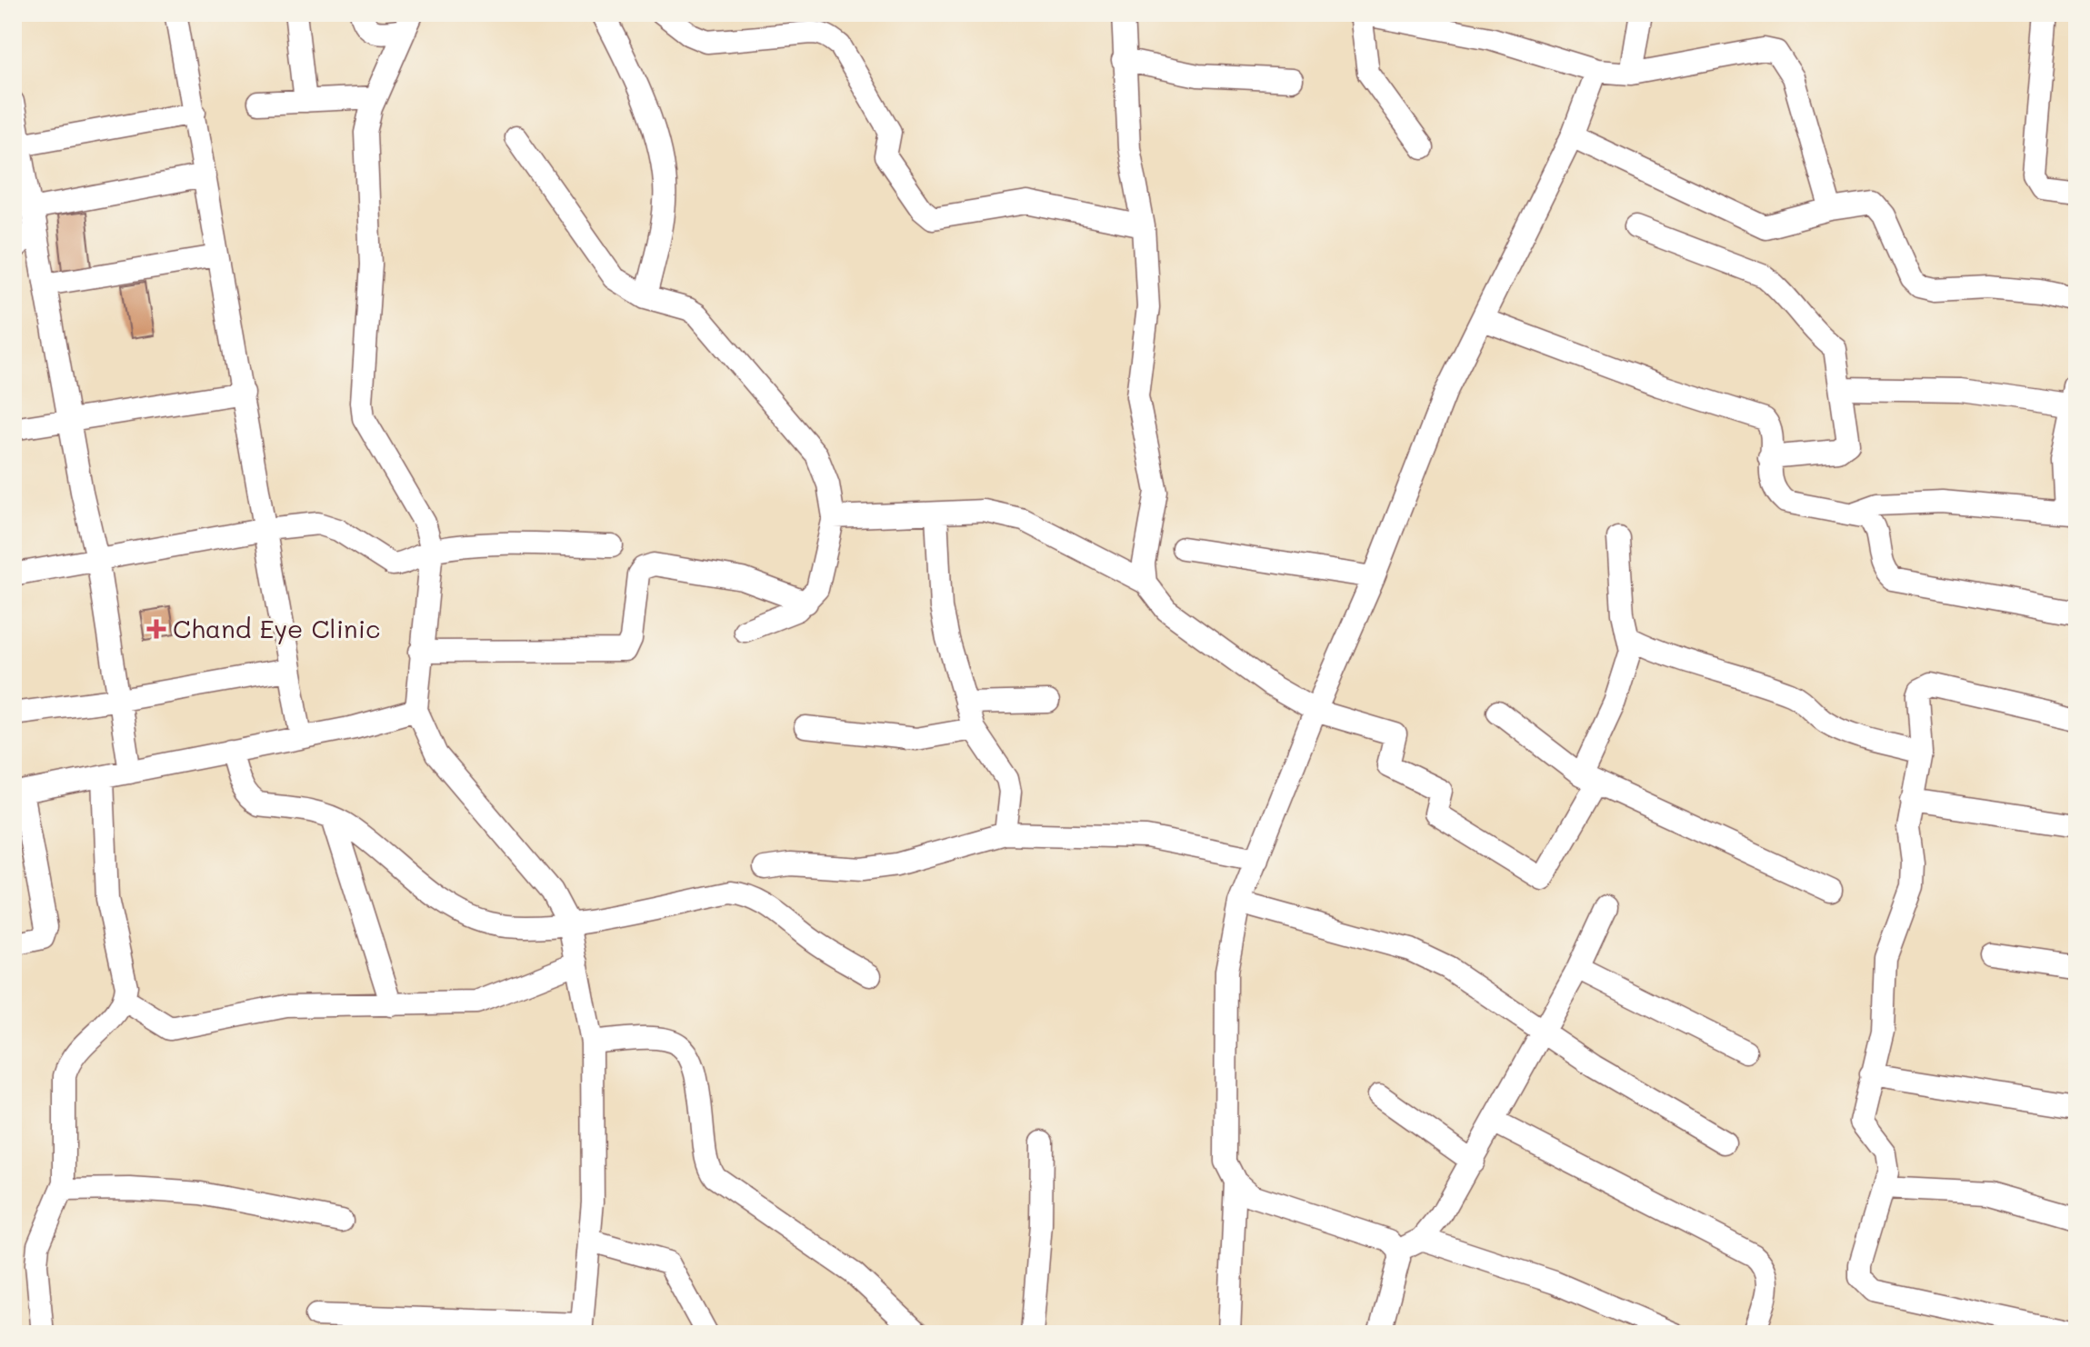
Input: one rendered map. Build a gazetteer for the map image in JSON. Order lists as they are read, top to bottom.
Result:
{
  "places": {
    "health": ["Chand Eye Clinic"]
  }
}
